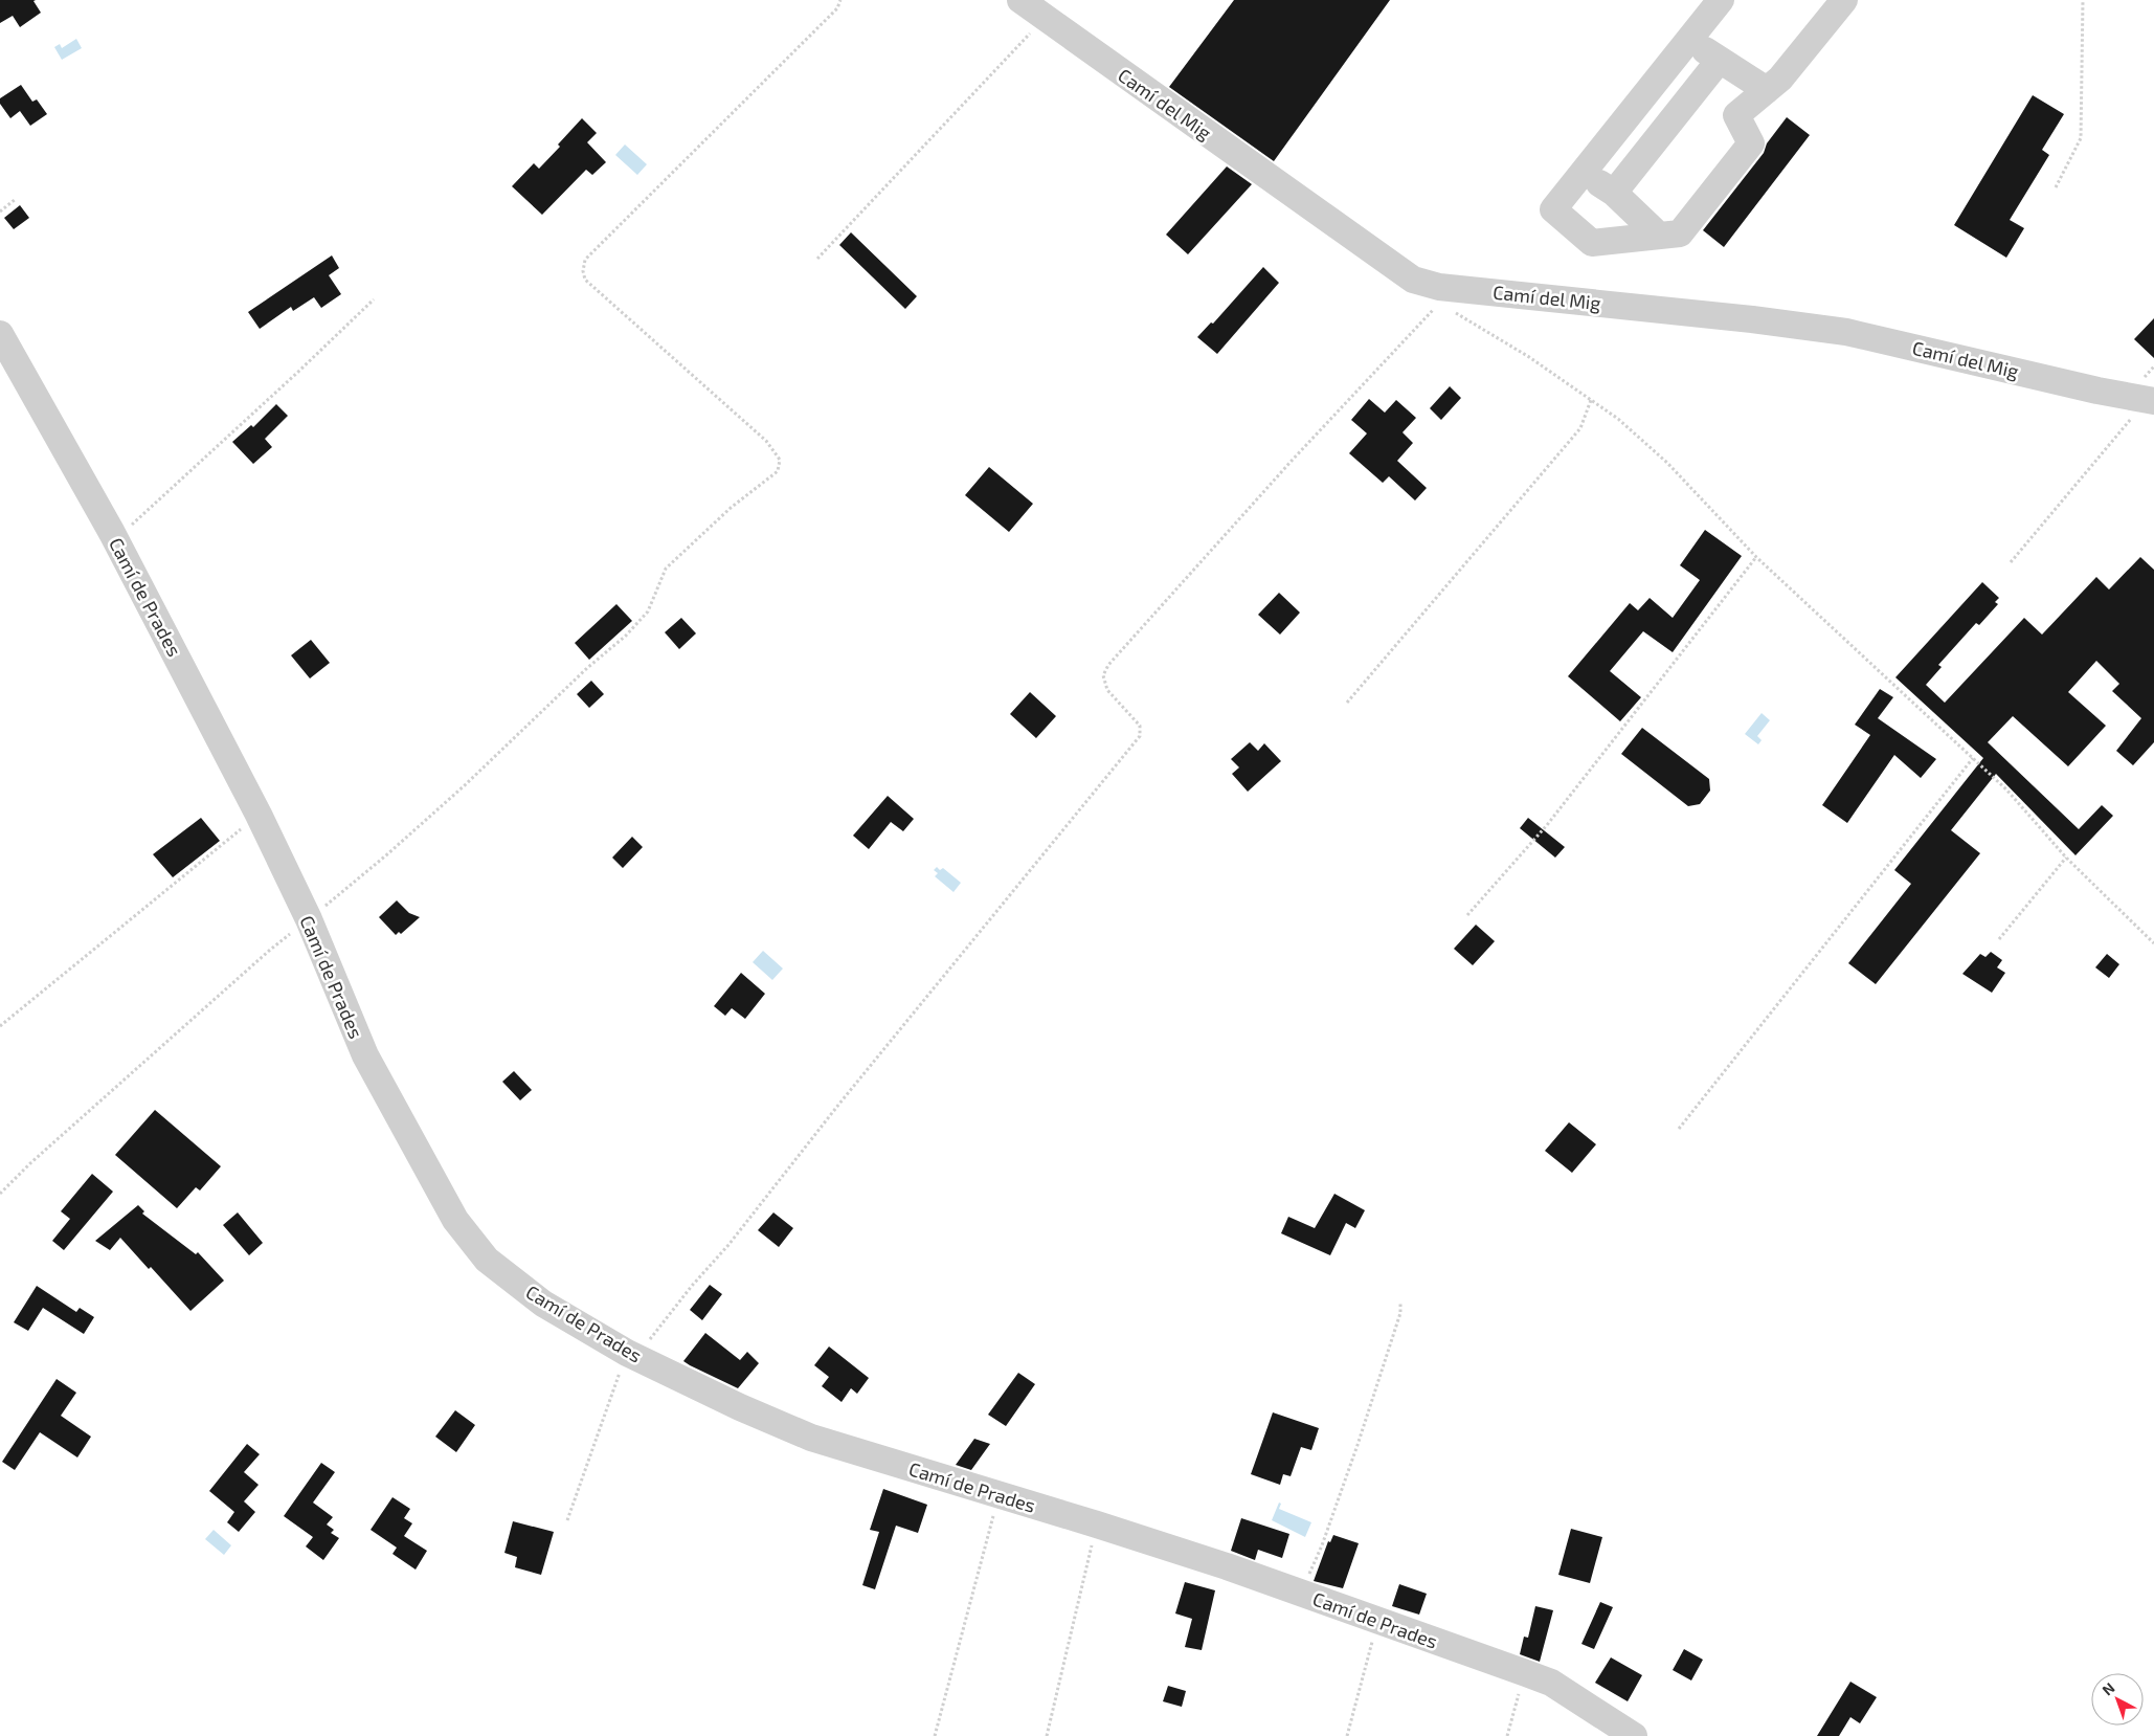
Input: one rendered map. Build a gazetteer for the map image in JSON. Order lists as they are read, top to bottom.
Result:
{
  "streets": {
    "street": ["Camí del Mig", "Camí de Prades"]
  },
  "north": "top left"
}
